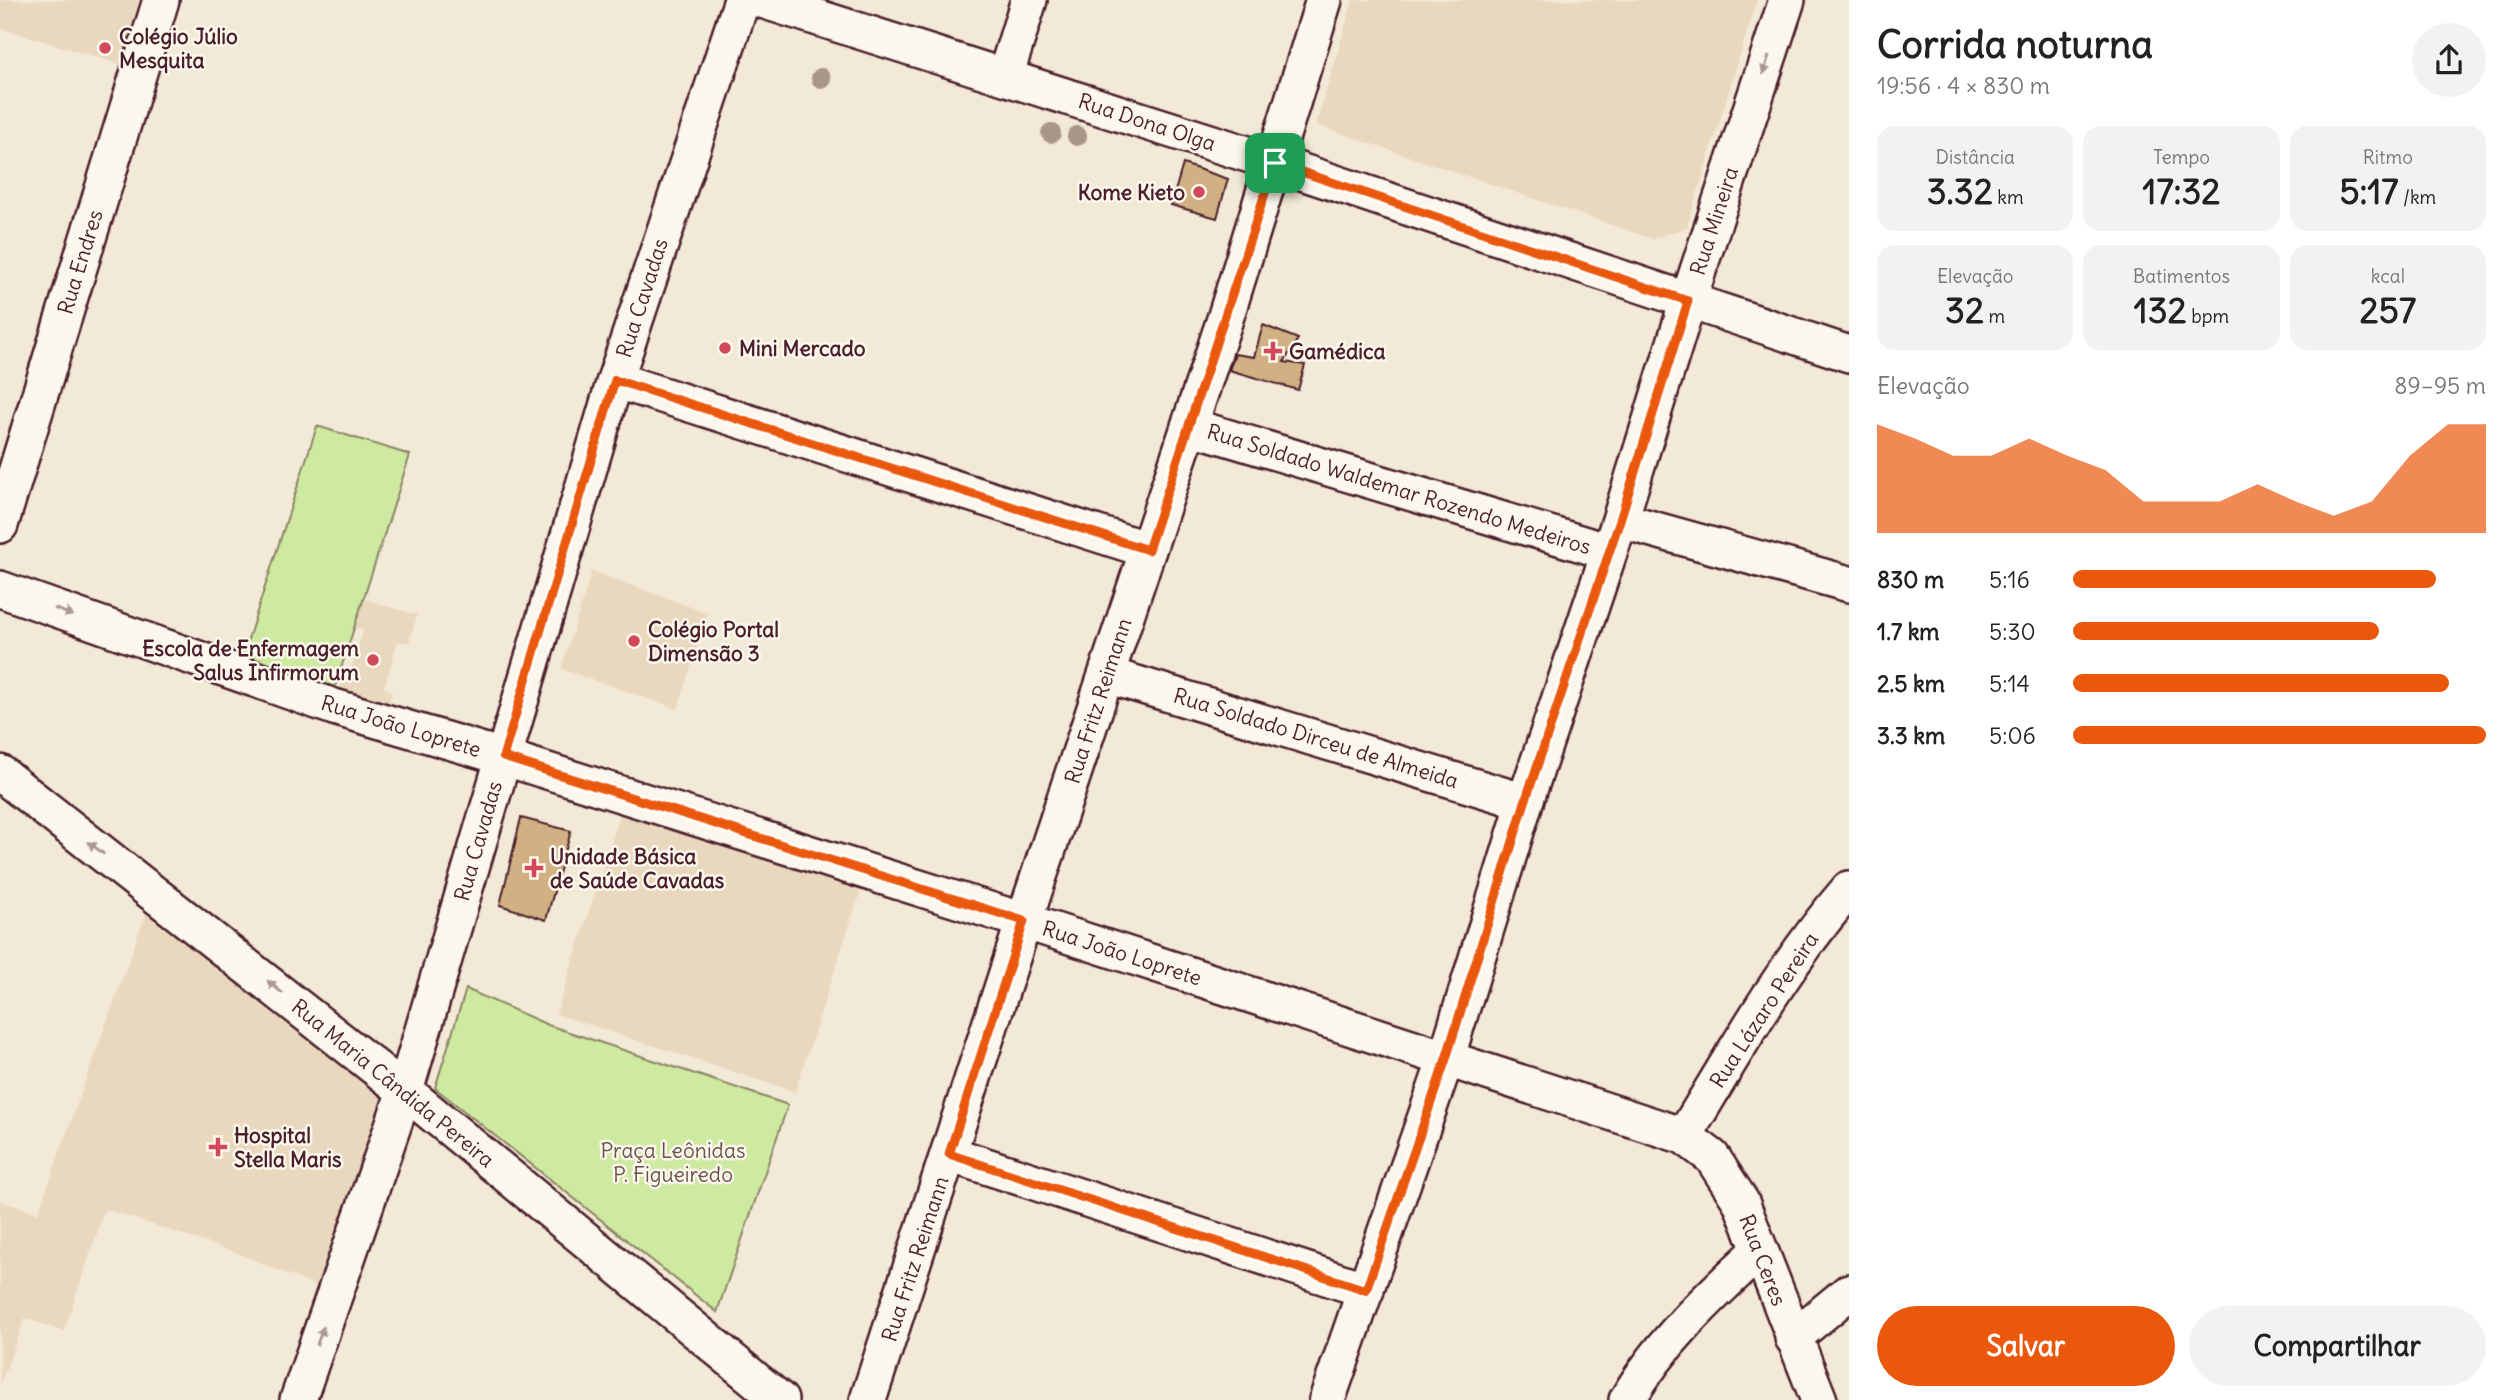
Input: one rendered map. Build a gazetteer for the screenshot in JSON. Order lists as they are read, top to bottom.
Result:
{
  "streets": {
    "street": [
      "Rua Dona Olga",
      "Rua Mineira",
      "Rua Endres",
      "Rua Cavadas",
      "Rua Soldado Waldemar Rozendo Medeiros",
      "Rua Fritz Reimann",
      "Rua João Loprete",
      "Rua Soldado Dirceu de Almeida",
      "Rua Lázaro Pereira",
      "Rua Maria Cândida Pereira",
      "Rua Ceres"
    ]
  },
  "crossings": [
    ["Rua Dona Olga", "Rua Mineira"],
    ["Rua Dona Olga", "Rua Fritz Reimann"],
    ["Rua Mineira", "Rua Soldado Waldemar Rozendo Medeiros"],
    ["Rua Mineira", "Rua João Loprete"],
    ["Rua Mineira", "Rua Soldado Dirceu de Almeida"],
    ["Rua Cavadas", "Rua João Loprete"],
    ["Rua Cavadas", "Rua Maria Cândida Pereira"],
    ["Rua Soldado Waldemar Rozendo Medeiros", "Rua Fritz Reimann"],
    ["Rua Fritz Reimann", "Rua João Loprete"],
    ["Rua Fritz Reimann", "Rua Soldado Dirceu de Almeida"],
    ["Rua João Loprete", "Rua Lázaro Pereira"],
    ["Rua João Loprete", "Rua Ceres"],
    ["Rua Lázaro Pereira", "Rua Ceres"]
  ],
  "one_way": ["Rua Maria Cândida Pereira"],
  "parks": ["Praça Leônidas P. Figueiredo"],
  "places": {
    "other": [
      "Colégio Júlio Mesquita",
      "Kome Kieto",
      "Mini Mercado",
      "Colégio Portal Dimensão 3",
      "Escola de Enfermagem Salus Infirmorum"
    ],
    "health": ["Gamédica", "Unidade Básica de Saúde Cavadas", "Hospital Stella Maris"]
  },
  "page": {
    "heading": ["Corrida noturna", "19:56 · 4 × 830 m"],
    "stats": [
      ["Distância", "3.32 km"],
      ["Tempo", "17:32"],
      ["Ritmo", "5:17 /km"],
      ["Elevação", "32 m"],
      ["Batimentos", "132 bpm"],
      ["kcal", "257"]
    ],
    "chart": ["Elevação", "89–95 m"],
    "list": [
      {
        "name": "830 m",
        "note": "5:16"
      },
      {
        "name": "1.7 km",
        "note": "5:30"
      },
      {
        "name": "2.5 km",
        "note": "5:14"
      },
      {
        "name": "3.3 km",
        "note": "5:06"
      }
    ],
    "buttons": ["Salvar", "Compartilhar"]
  }
}
